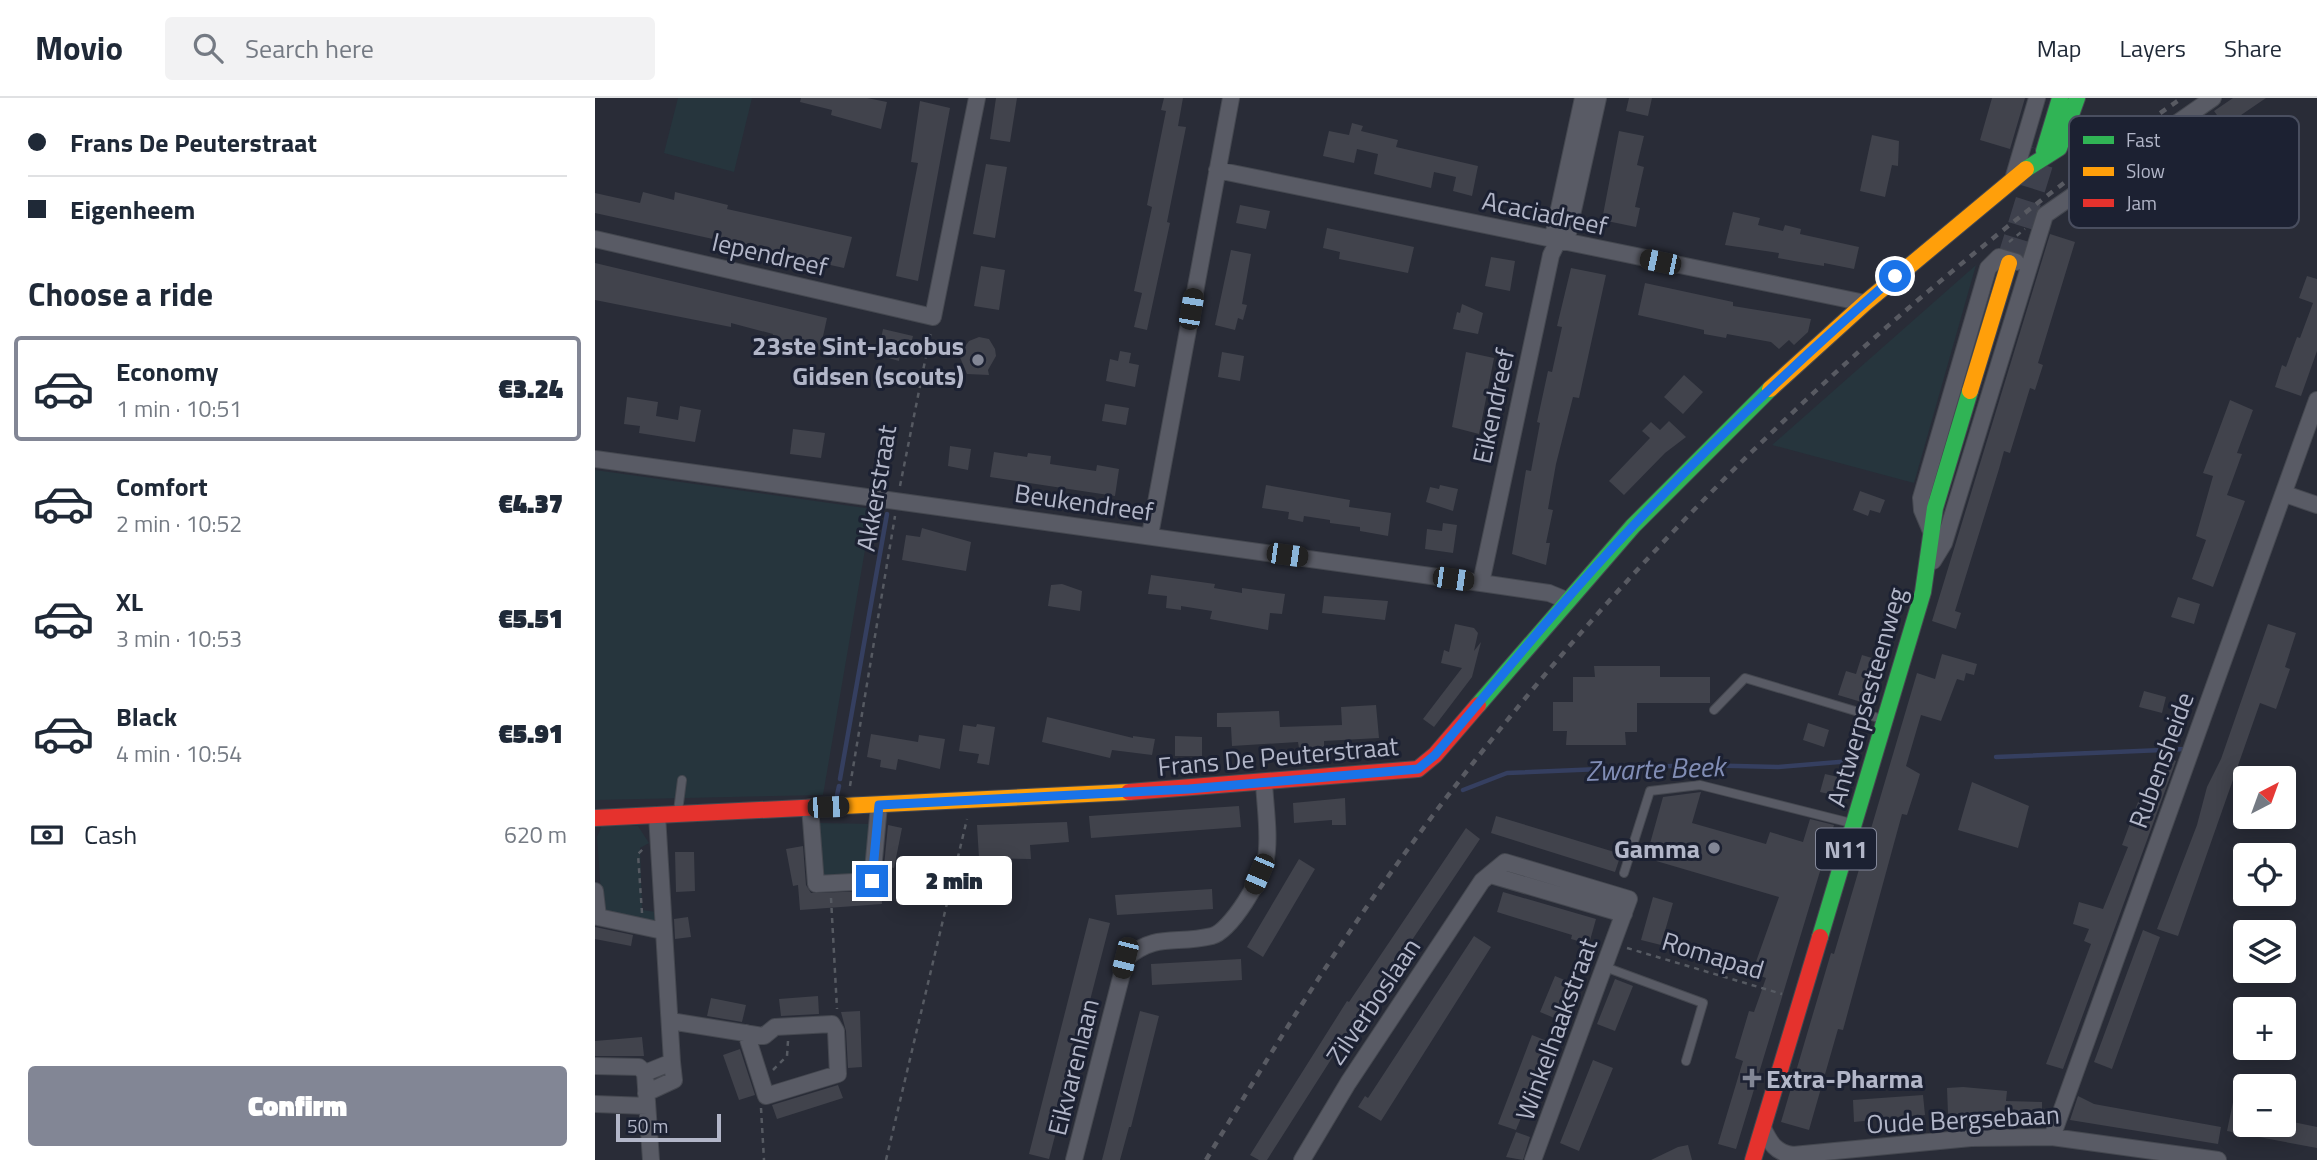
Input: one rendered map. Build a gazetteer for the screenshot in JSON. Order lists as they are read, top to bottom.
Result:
{
  "streets": {
    "street": [
      "Acaciadreef",
      "Iependreef",
      "Eikendreef",
      "Beukendreef",
      "Antwerpsesteenweg",
      "Frans De Peuterstraat",
      "Rubensheide",
      "N11",
      "Zilverboslaan",
      "Winkelhaakstraat",
      "Eikvarenlaan",
      "Oude Bergsebaan"
    ],
    "path": ["Akkerstraat", "Romapad"]
  },
  "crossings": [
    ["Acaciadreef", "Eikendreef"],
    ["Acaciadreef", "Frans De Peuterstraat"],
    ["Iependreef", "Akkerstraat"],
    ["Eikendreef", "Beukendreef"],
    ["Akkerstraat", "Beukendreef"],
    ["Akkerstraat", "Frans De Peuterstraat"],
    ["Beukendreef", "Frans De Peuterstraat"],
    ["Antwerpsesteenweg", "Romapad"],
    ["Antwerpsesteenweg", "Oude Bergsebaan"],
    ["Frans De Peuterstraat", "Eikvarenlaan"],
    ["Rubensheide", "Oude Bergsebaan"],
    ["Romapad", "Winkelhaakstraat"],
    ["Zilverboslaan", "Winkelhaakstraat"]
  ],
  "water": ["Zwarte Beek"],
  "places": {
    "other": ["23ste Sint-Jacobus Gidsen (scouts)", "Gamma"],
    "health": ["Extra-Pharma"]
  },
  "legend": ["Fast", "Slow", "Jam"],
  "scale_bar": "50 m",
  "north": "top right",
  "page": {
    "header": "Movio",
    "search": "Search here",
    "nav": ["Map", "Layers", "Share"],
    "banner": ["Frans De Peuterstraat", "Eigenheem"],
    "heading": "Choose a ride",
    "list": [
      {
        "name": "Economy",
        "note": "1 min · 10:51",
        "value": "€3.24"
      },
      {
        "name": "Comfort",
        "note": "2 min · 10:52",
        "value": "€4.37"
      },
      {
        "name": "XL",
        "note": "3 min · 10:53",
        "value": "€5.51"
      },
      {
        "name": "Black",
        "note": "4 min · 10:54",
        "value": "€5.91"
      }
    ],
    "map_buttons": ["+", "−"],
    "pay": ["Cash", "620 m"],
    "bubble": "2 min",
    "buttons": "Confirm",
    "scale": "50 m"
  }
}
